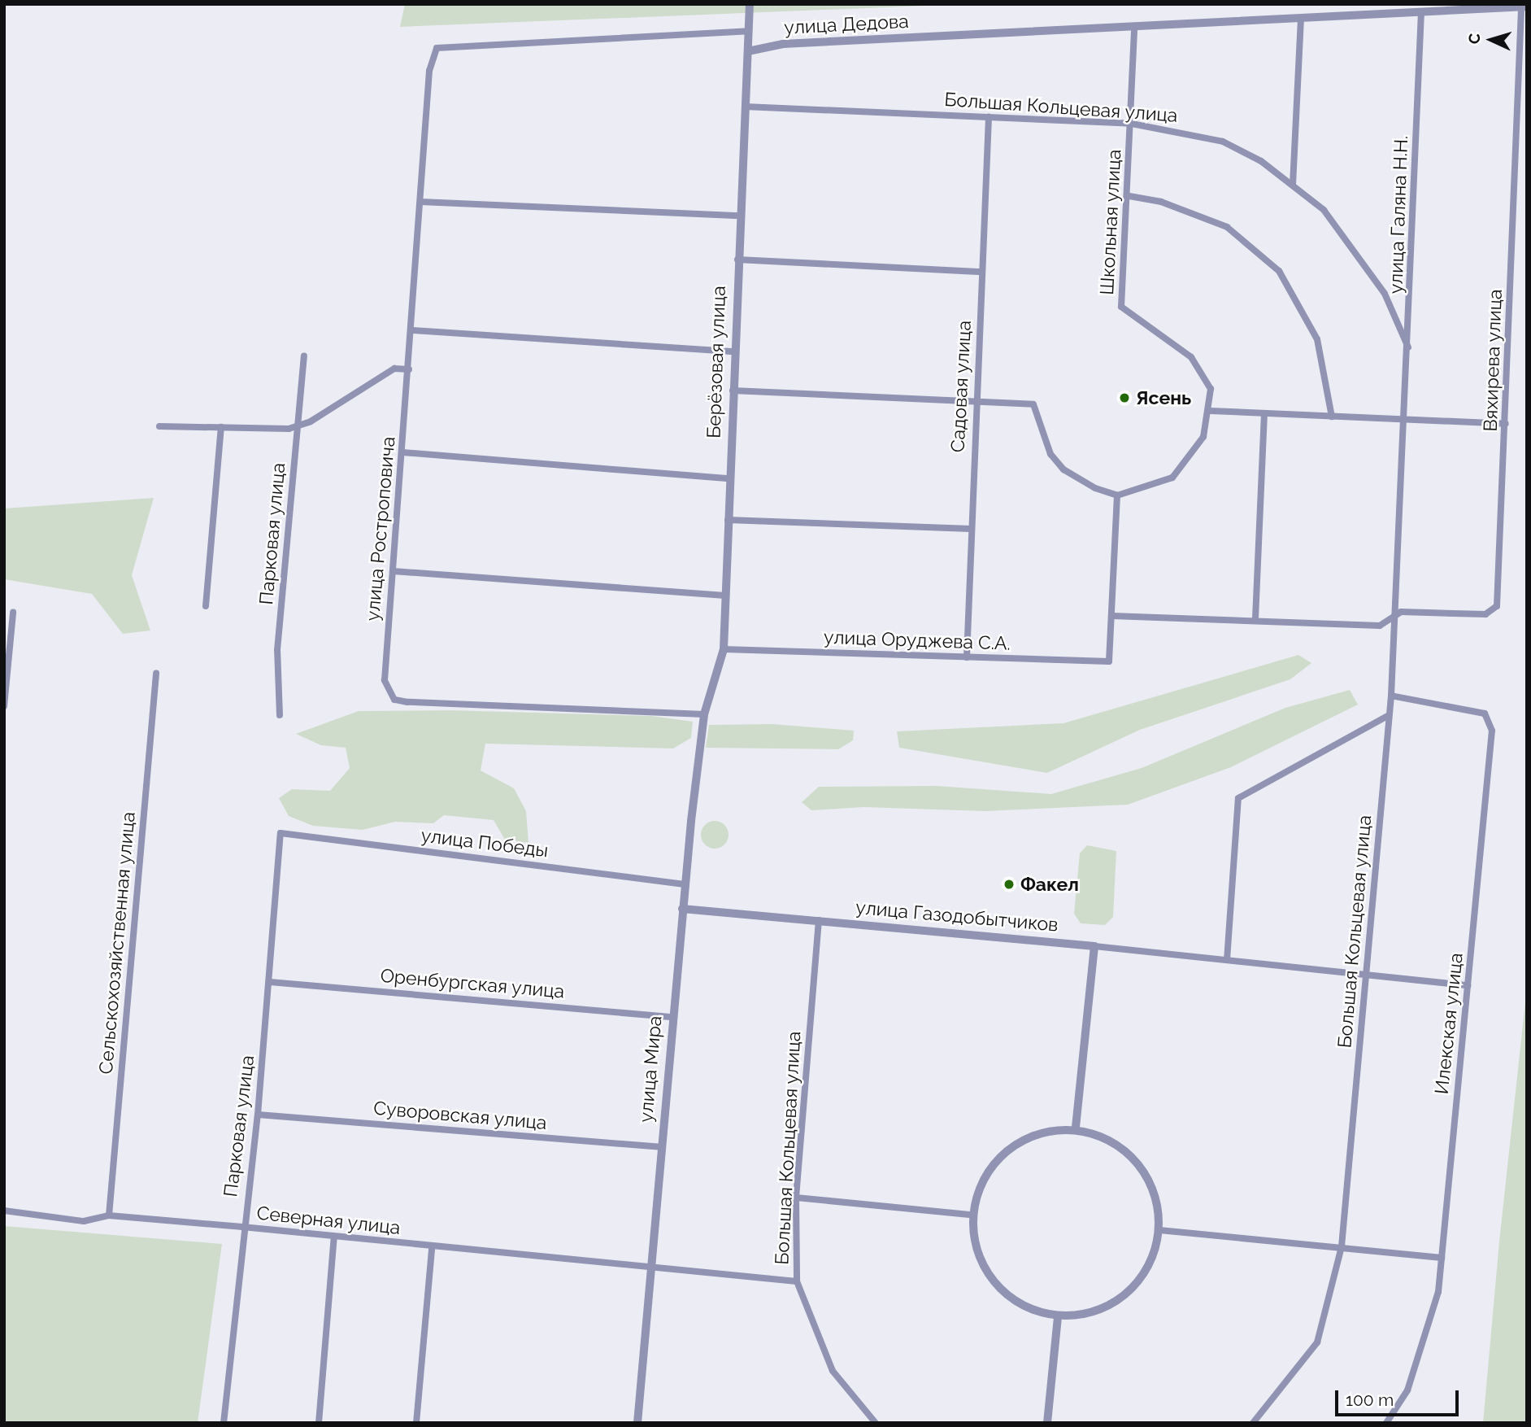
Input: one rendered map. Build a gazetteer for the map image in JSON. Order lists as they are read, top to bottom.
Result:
{
  "streets": {
    "street": [
      "улица Дедова",
      "Большая Кольцевая улица",
      "улица Галяна Н.Н.",
      "Школьная улица",
      "Вяхирева улица",
      "Берёзовая улица",
      "Садовая улица",
      "улица Ростроповича",
      "Парковая улица",
      "улица Оруджева С.А.",
      "улица Победы",
      "улица Газодобытчиков",
      "Сельскохозяйственная улица",
      "Оренбургская улица",
      "Илекская улица",
      "улица Мира",
      "Суворовская улица",
      "Северная улица"
    ]
  },
  "crossings": [
    ["улица Дедова", "улица Галяна Н.Н."],
    ["улица Дедова", "Школьная улица"],
    ["улица Дедова", "Вяхирева улица"],
    ["улица Дедова", "Берёзовая улица"],
    ["Большая Кольцевая улица", "улица Галяна Н.Н."],
    ["Большая Кольцевая улица", "Школьная улица"],
    ["Большая Кольцевая улица", "Вяхирева улица"],
    ["Большая Кольцевая улица", "Берёзовая улица"],
    ["Большая Кольцевая улица", "Садовая улица"],
    ["Большая Кольцевая улица", "улица Газодобытчиков"],
    ["Большая Кольцевая улица", "Илекская улица"],
    ["Большая Кольцевая улица", "Северная улица"],
    ["Берёзовая улица", "улица Ростроповича"],
    ["Берёзовая улица", "улица Оруджева С.А."],
    ["Берёзовая улица", "улица Мира"],
    ["Садовая улица", "улица Оруджева С.А."],
    ["улица Ростроповича", "улица Мира"],
    ["Парковая улица", "улица Победы"],
    ["Парковая улица", "Оренбургская улица"],
    ["Парковая улица", "Суворовская улица"],
    ["Парковая улица", "Северная улица"],
    ["улица Победы", "улица Мира"],
    ["улица Газодобытчиков", "Илекская улица"],
    ["улица Газодобытчиков", "улица Мира"],
    ["Сельскохозяйственная улица", "Северная улица"],
    ["Оренбургская улица", "улица Мира"],
    ["улица Мира", "Суворовская улица"],
    ["улица Мира", "Северная улица"]
  ],
  "places": ["Ясень", "Факел"],
  "scale_bar": "100 m",
  "north": "left"
}
